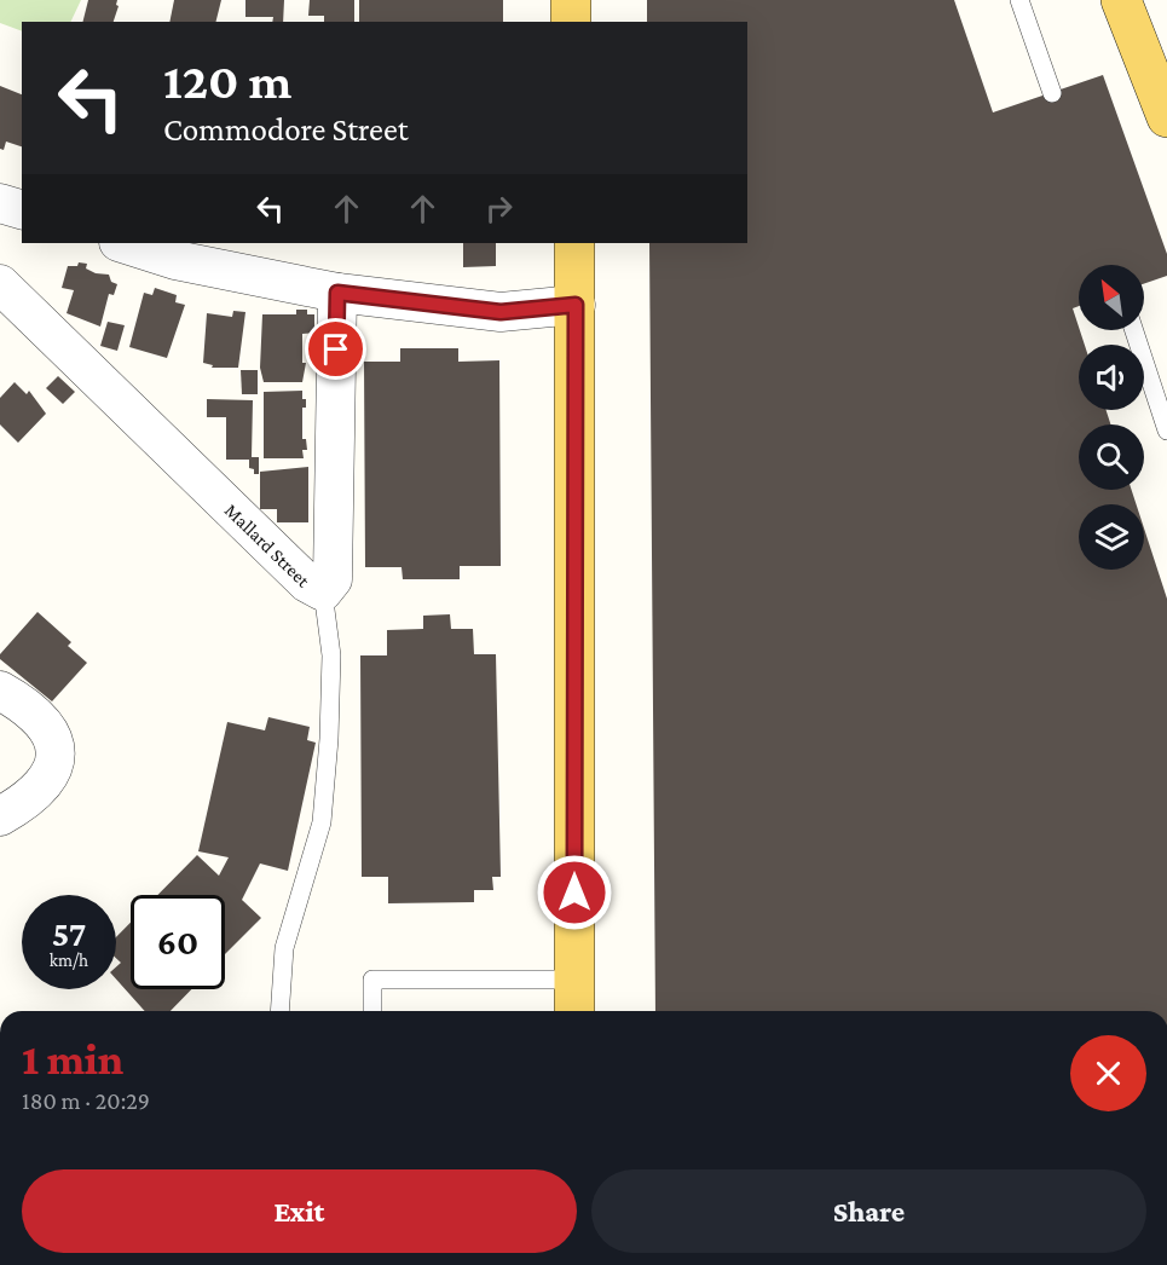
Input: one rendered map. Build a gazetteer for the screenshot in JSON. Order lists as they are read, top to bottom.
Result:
{
  "streets": {
    "street": ["Mallard Street"]
  },
  "north": "top left",
  "page": {
    "turn": ["120 m", "Commodore Street"],
    "speed": "57 km/h",
    "limit": "60",
    "heading": ["1 min", "180 m · 20:29"],
    "buttons": ["Exit", "Share"]
  }
}
